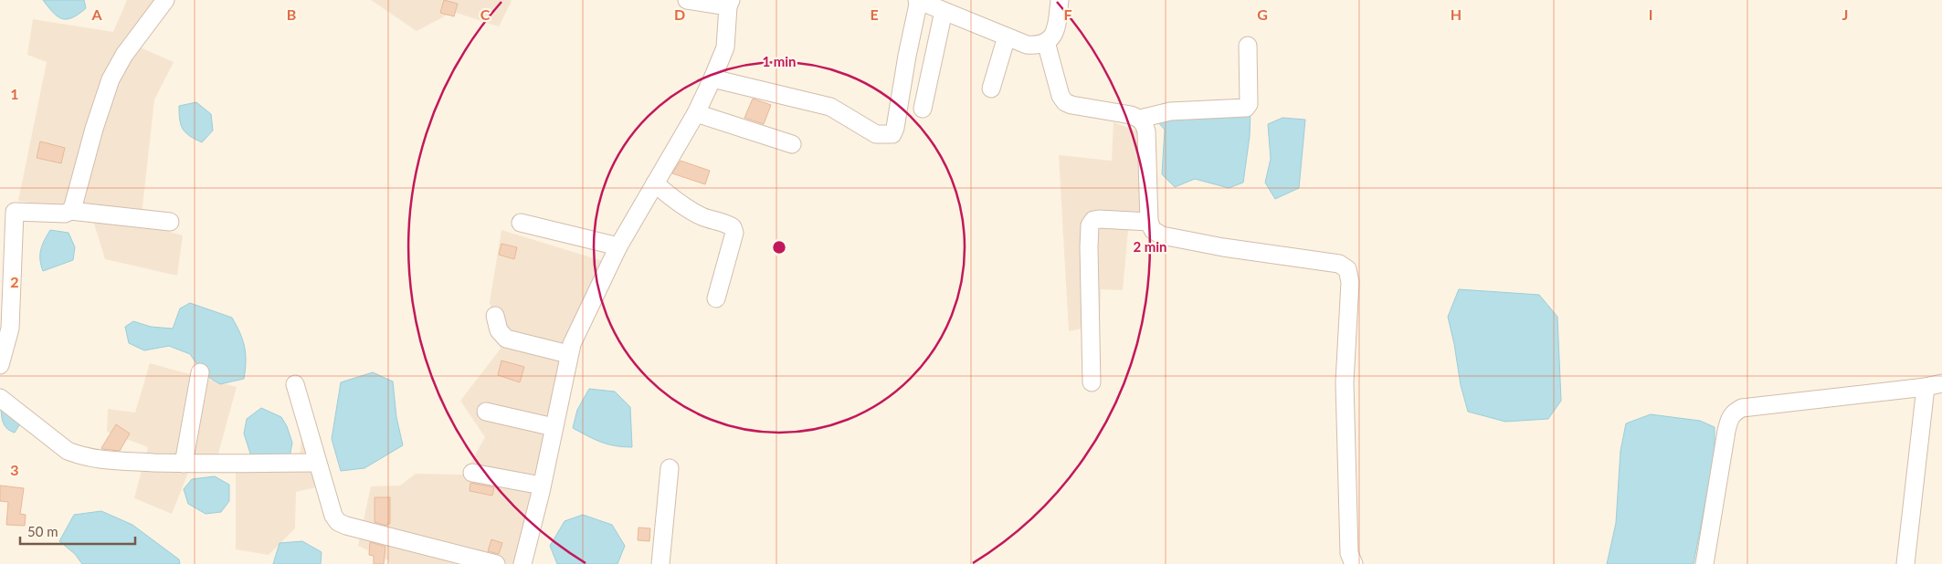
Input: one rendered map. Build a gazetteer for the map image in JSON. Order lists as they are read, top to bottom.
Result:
{
  "scale_bar": "50 m",
  "grid": {
    "columns": [
      "A",
      "B",
      "C",
      "D",
      "E",
      "F",
      "G",
      "H",
      "I",
      "J"
    ],
    "rows": ["1", "2", "3"]
  },
  "rings": ["1 min", "2 min"]
}
